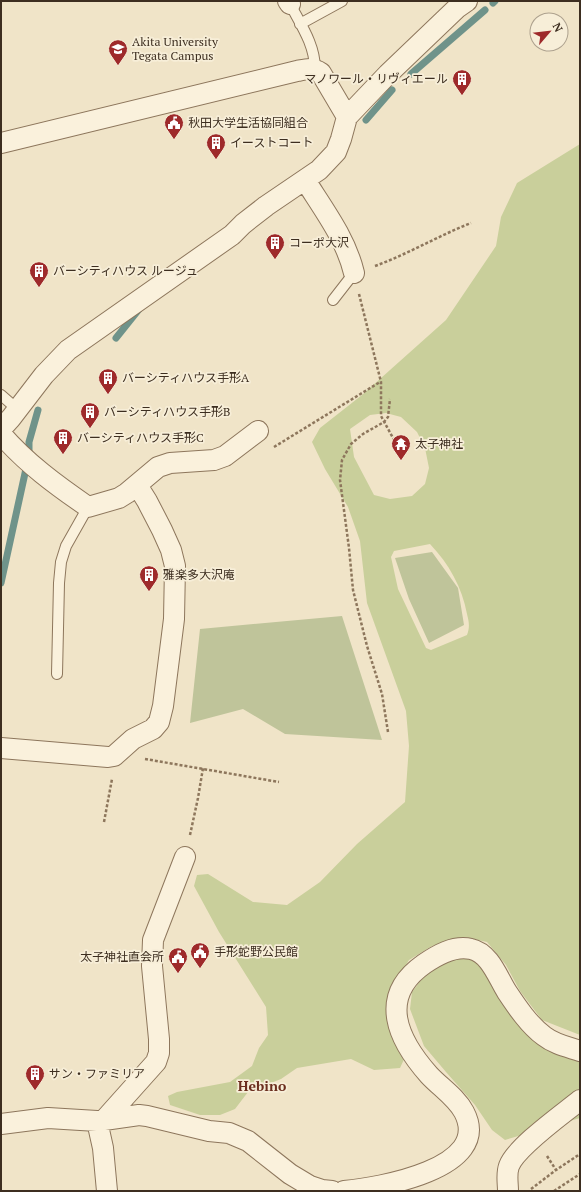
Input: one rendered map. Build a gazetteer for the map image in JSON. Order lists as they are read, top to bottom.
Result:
{
  "districts": ["Hebino"],
  "places": {
    "school or university": ["Akita University Tegata Campus"],
    "building": [
      "マノワール・リヴィエール",
      "イーストコート",
      "コーポ大沢",
      "バーシティハウス ルージュ",
      "バーシティハウス手形A",
      "バーシティハウス手形B",
      "バーシティハウス手形C",
      "雅楽多大沢庵",
      "サン・ファミリア"
    ],
    "public building": ["秋田大学生活協同組合", "手形蛇野公民館", "太子神社直会所"],
    "temple": ["太子神社"]
  },
  "north": "top right"
}
